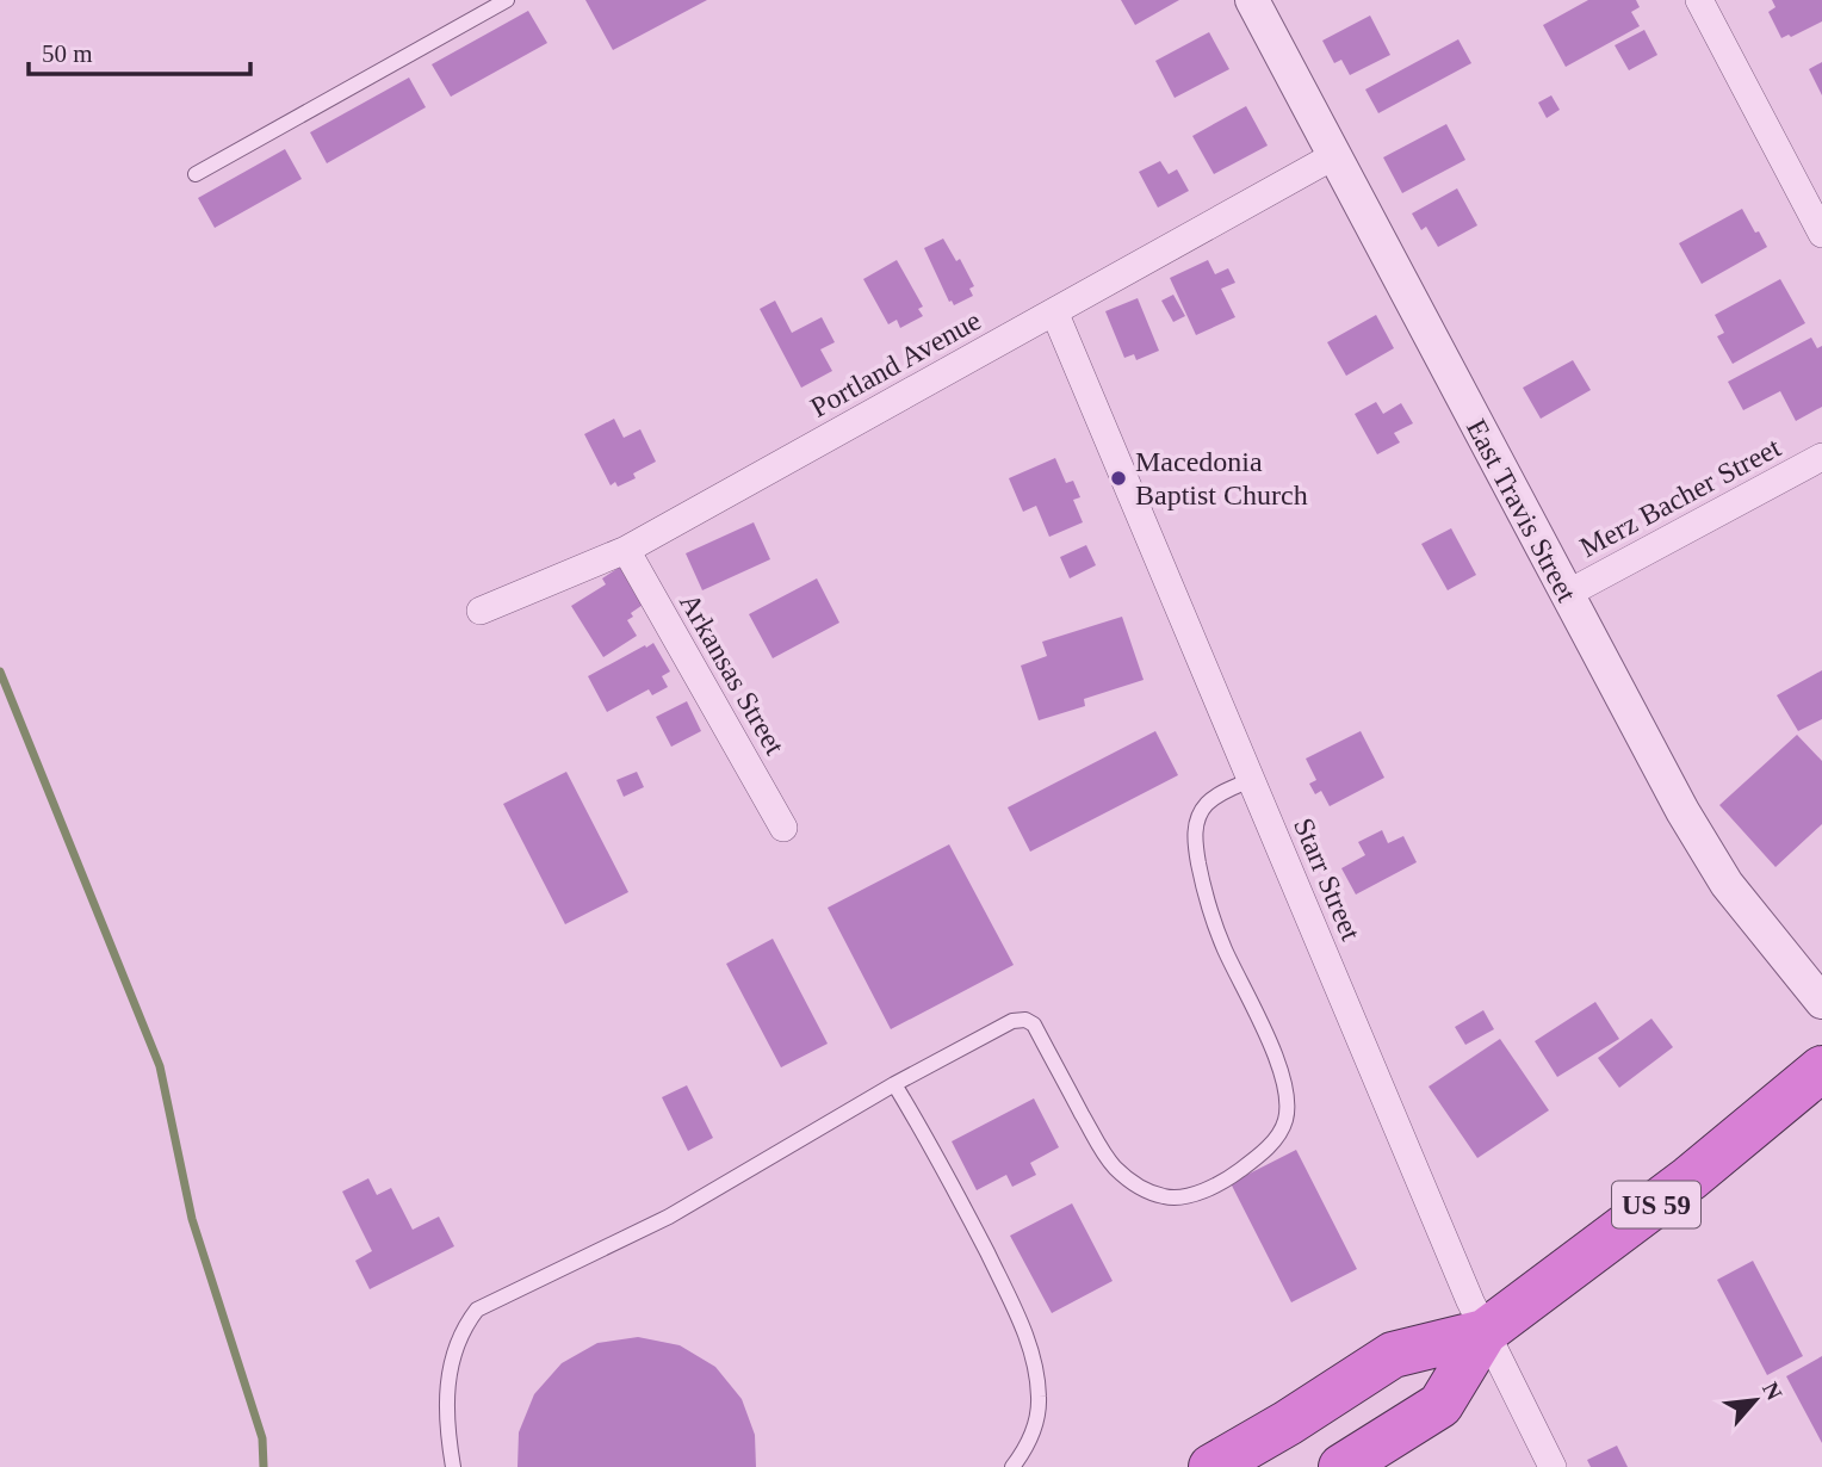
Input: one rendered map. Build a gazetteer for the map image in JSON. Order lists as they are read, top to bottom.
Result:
{
  "streets": {
    "highway": ["US 59"],
    "street": [
      "Portland Avenue",
      "Merz Bacher Street",
      "East Travis Street",
      "Arkansas Street",
      "Starr Street"
    ]
  },
  "crossings": [
    ["Portland Avenue", "East Travis Street"],
    ["Portland Avenue", "Arkansas Street"],
    ["Portland Avenue", "Starr Street"],
    ["Merz Bacher Street", "East Travis Street"],
    ["Starr Street", "US 59"]
  ],
  "places": ["Macedonia Baptist Church"],
  "scale_bar": "50 m",
  "north": "top right"
}
